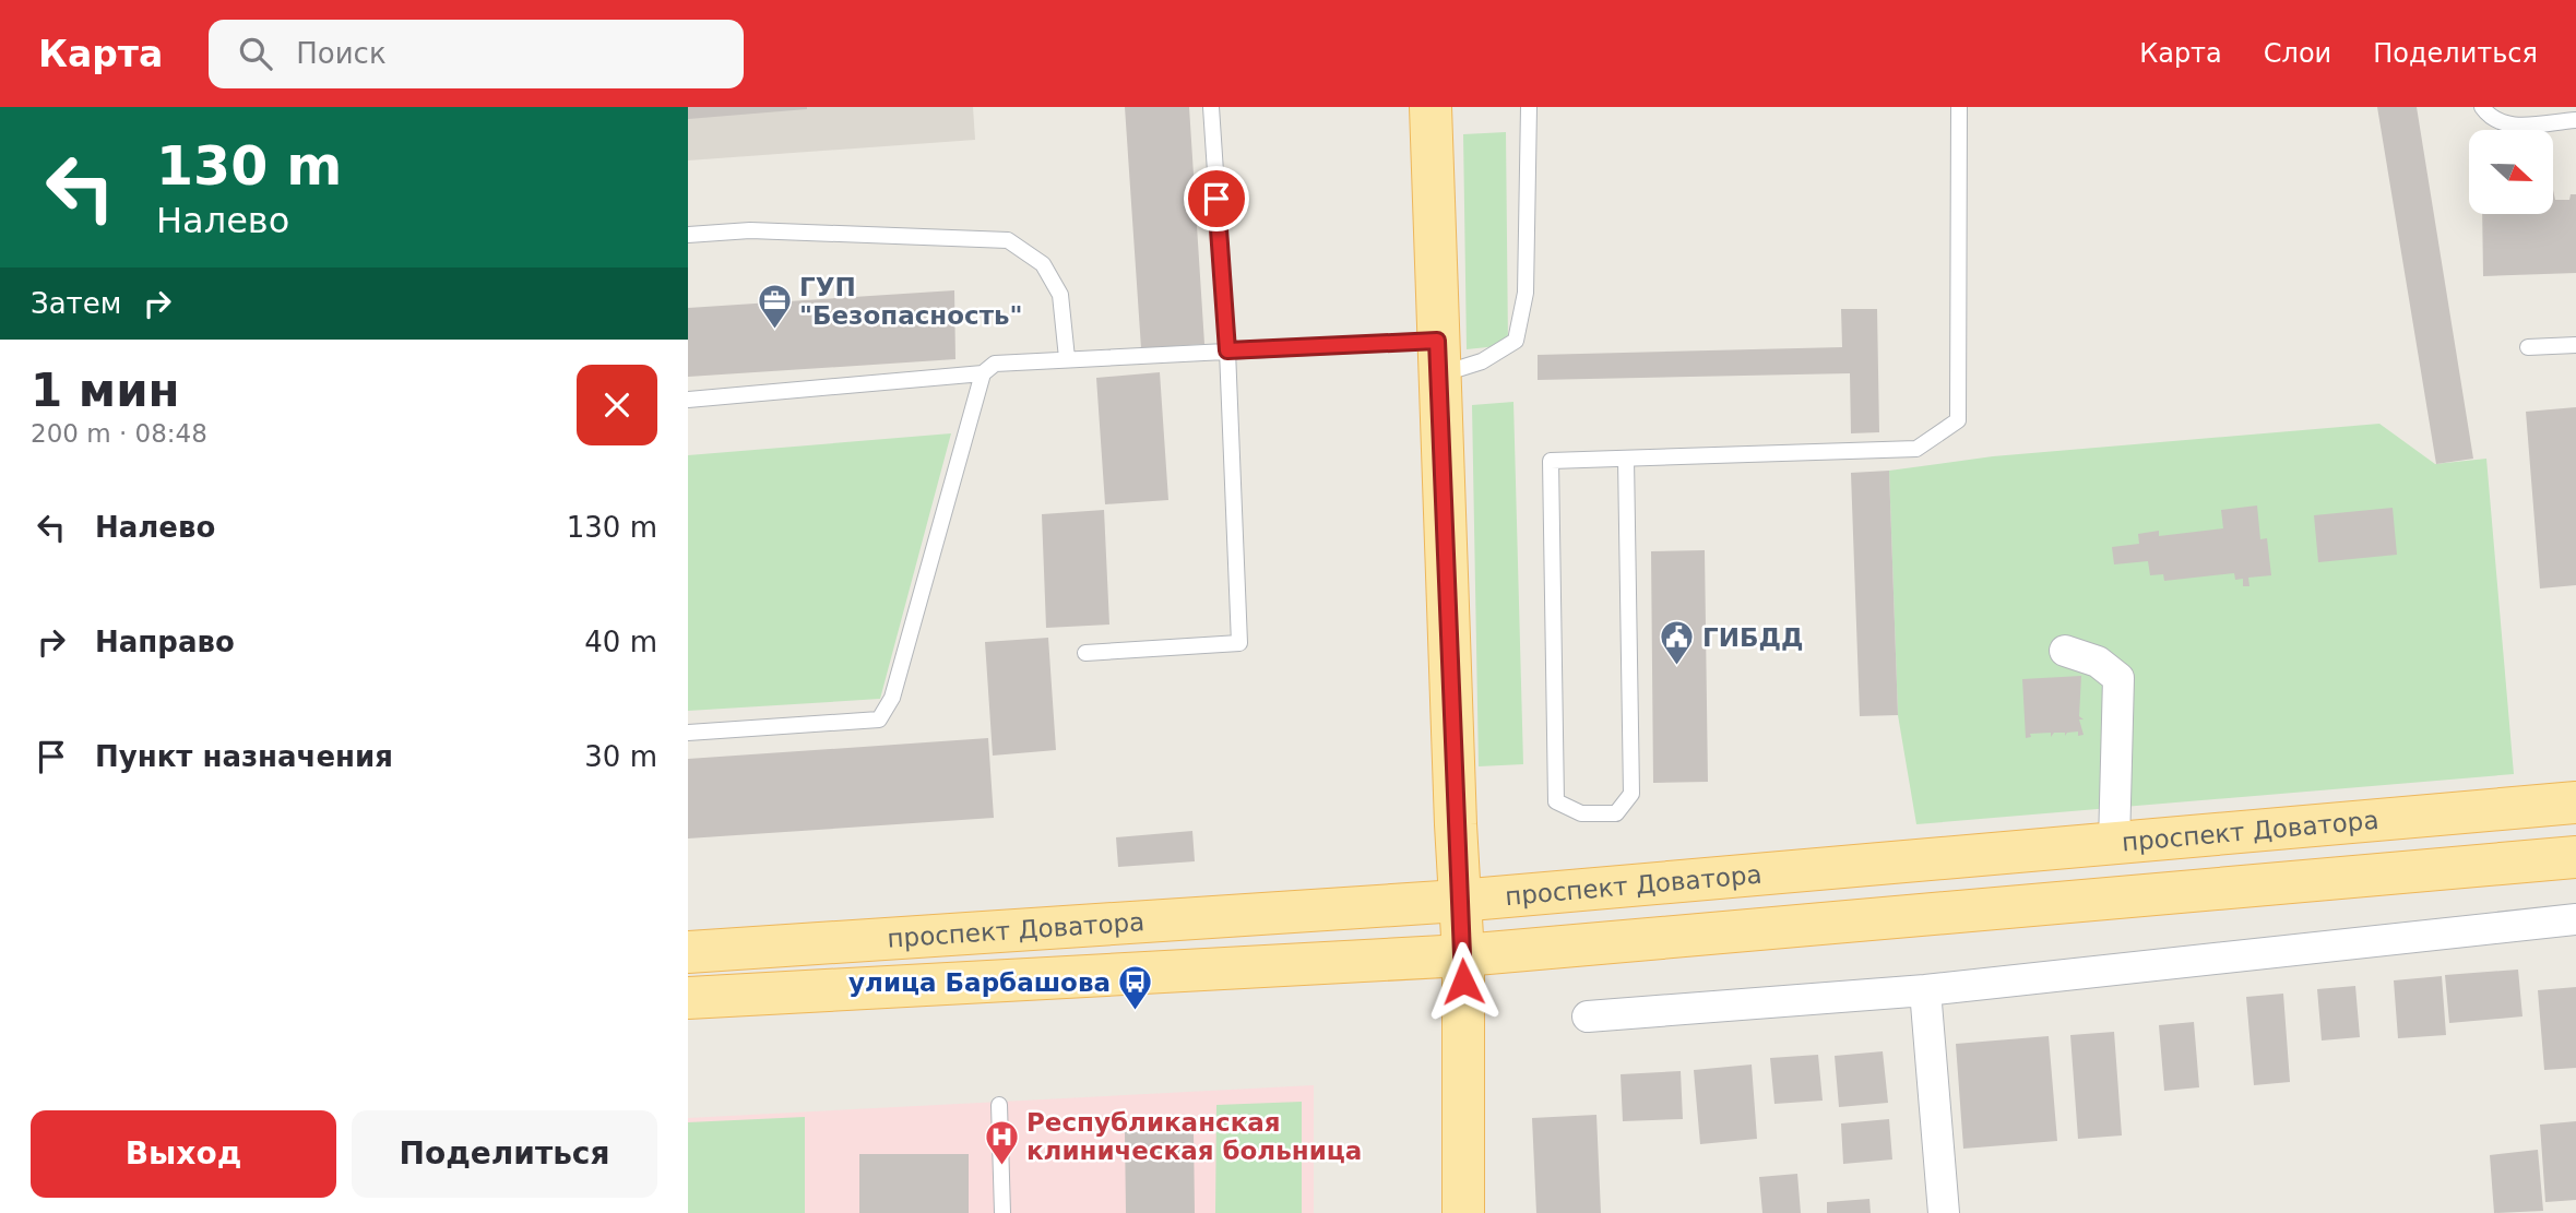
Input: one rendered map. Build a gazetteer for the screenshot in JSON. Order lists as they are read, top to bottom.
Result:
{
  "streets": {
    "main road": ["проспект Доватора"]
  },
  "places": {
    "office": ["ГУП \"Безопасность\""],
    "public building": ["ГИБДД"],
    "bus stop": ["улица Барбашова"],
    "hospital": ["Республиканская клиническая больница"]
  },
  "north": "right",
  "page": {
    "header": "Карта",
    "search": "Поиск",
    "nav": ["Карта", "Слои", "Поделиться"],
    "turn": ["130 m", "Налево"],
    "then": "Затем",
    "heading": ["1 мин", "200 m · 08:48"],
    "list": [
      {
        "name": "Налево",
        "value": "130 m"
      },
      {
        "name": "Направо",
        "value": "40 m"
      },
      {
        "name": "Пункт назначения",
        "value": "30 m"
      }
    ],
    "buttons": ["Выход", "Поделиться"]
  }
}
